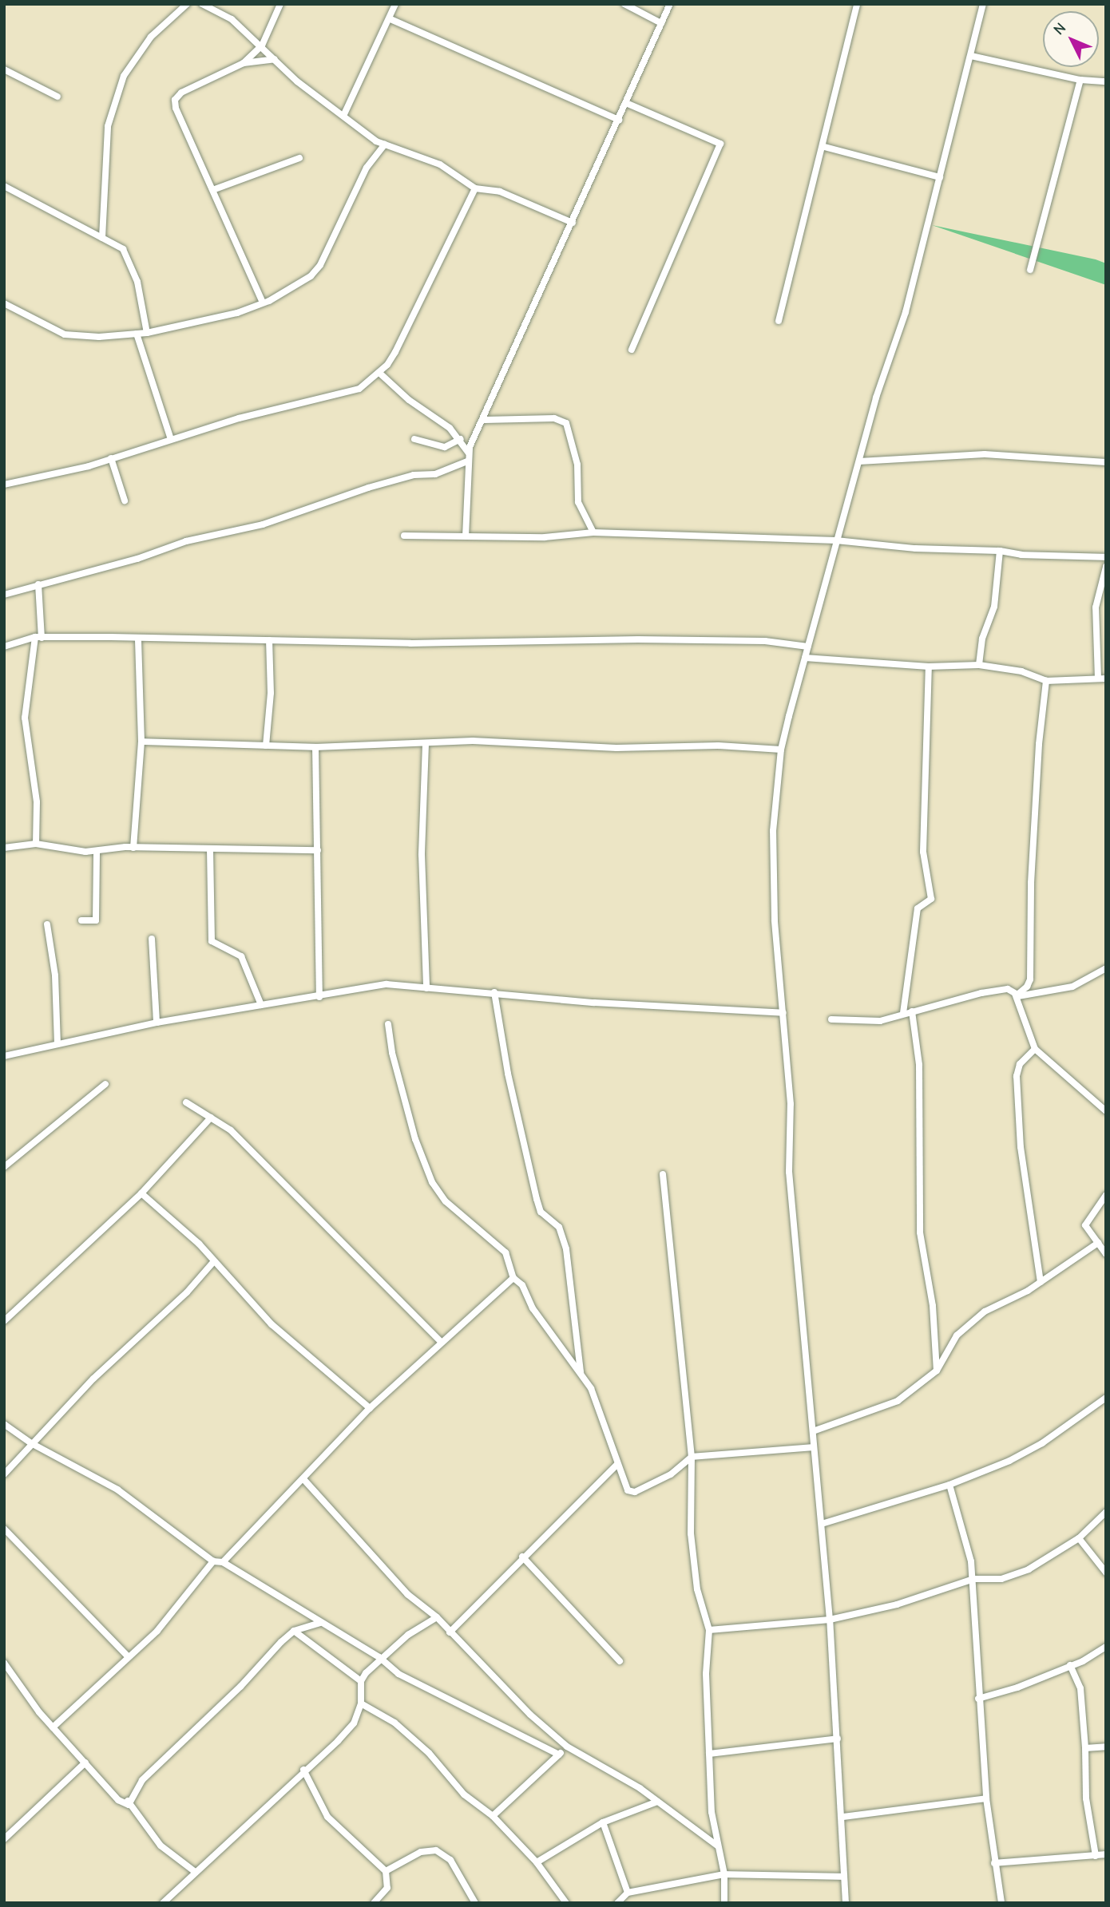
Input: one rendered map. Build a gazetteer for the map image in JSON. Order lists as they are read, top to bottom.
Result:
{
  "north": "top left"
}
